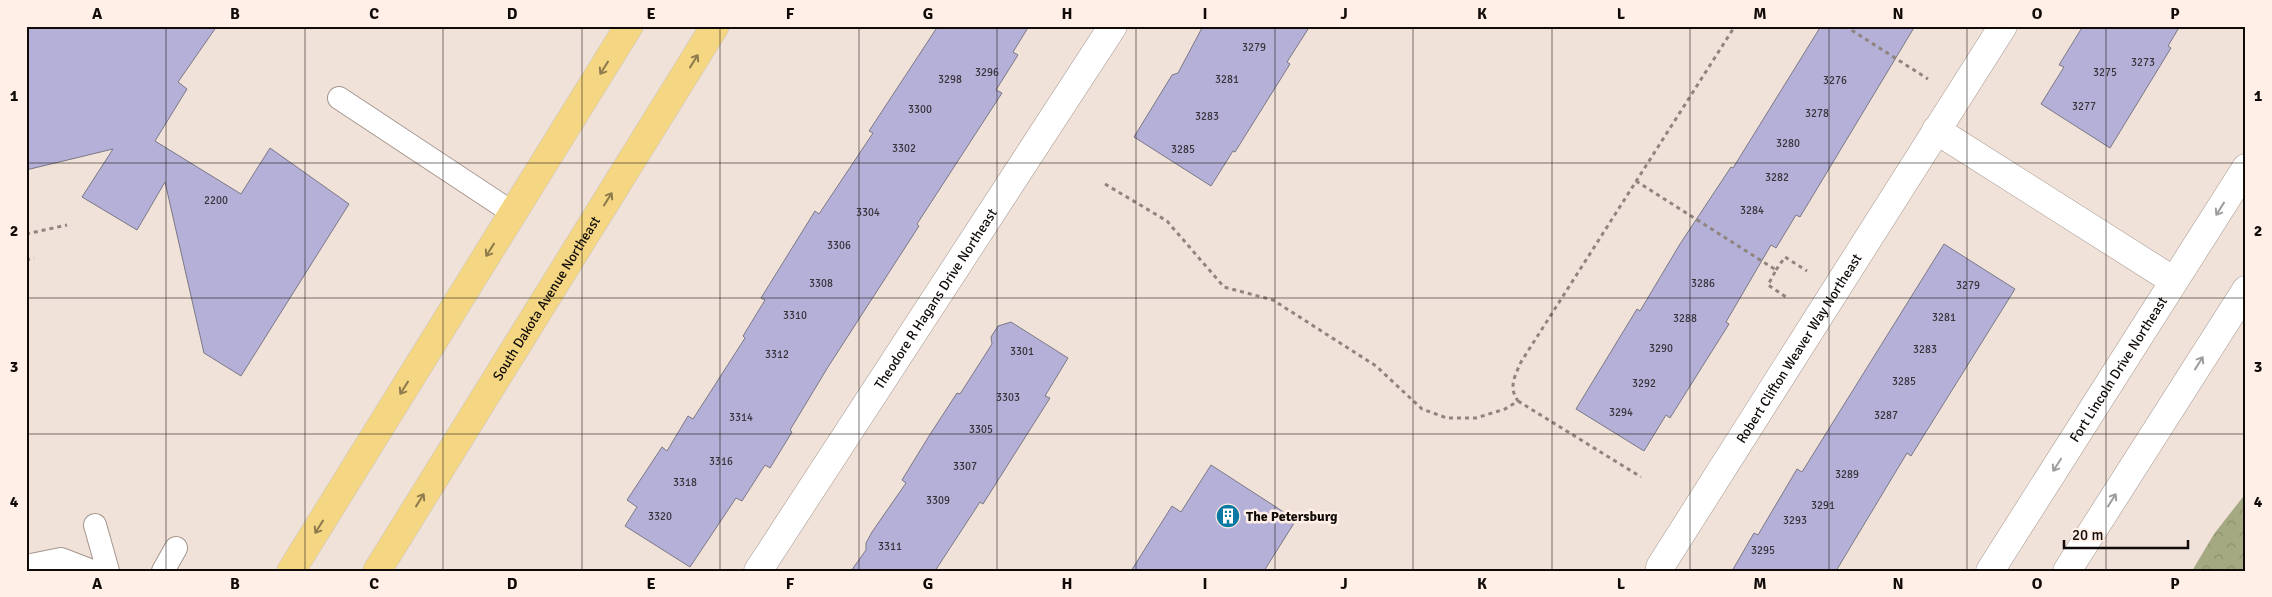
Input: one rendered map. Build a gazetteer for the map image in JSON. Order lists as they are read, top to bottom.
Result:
{
  "streets": {
    "main road": ["South Dakota Avenue Northeast"],
    "street": ["Theodore R Hagans Drive Northeast", "Robert Clifton Weaver Way Northeast", "Fort Lincoln Drive Northeast"]
  },
  "places": {
    "building": ["The Petersburg"]
  },
  "house_numbers": [
    "3279",
    "3273",
    "3296",
    "3275",
    "3298",
    "3281",
    "3276",
    "3277",
    "3300",
    "3278",
    "3283",
    "3280",
    "3302",
    "3285",
    "3282",
    "2200",
    "3284",
    "3304",
    "3306",
    "3308",
    "3286",
    "3279",
    "3310",
    "3281",
    "3288",
    "3290",
    "3283",
    "3301",
    "3312",
    "3285",
    "3292",
    "3303",
    "3294",
    "3287",
    "3314",
    "3305",
    "3316",
    "3307",
    "3289",
    "3318",
    "3309",
    "3291",
    "3320",
    "3293",
    "3311",
    "3295"
  ],
  "scale_bar": "20 m",
  "grid": {
    "columns": [
      "A",
      "B",
      "C",
      "D",
      "E",
      "F",
      "G",
      "H",
      "I",
      "J",
      "K",
      "L",
      "M",
      "N",
      "O",
      "P"
    ],
    "rows": [
      "1",
      "2",
      "3",
      "4"
    ]
  }
}
